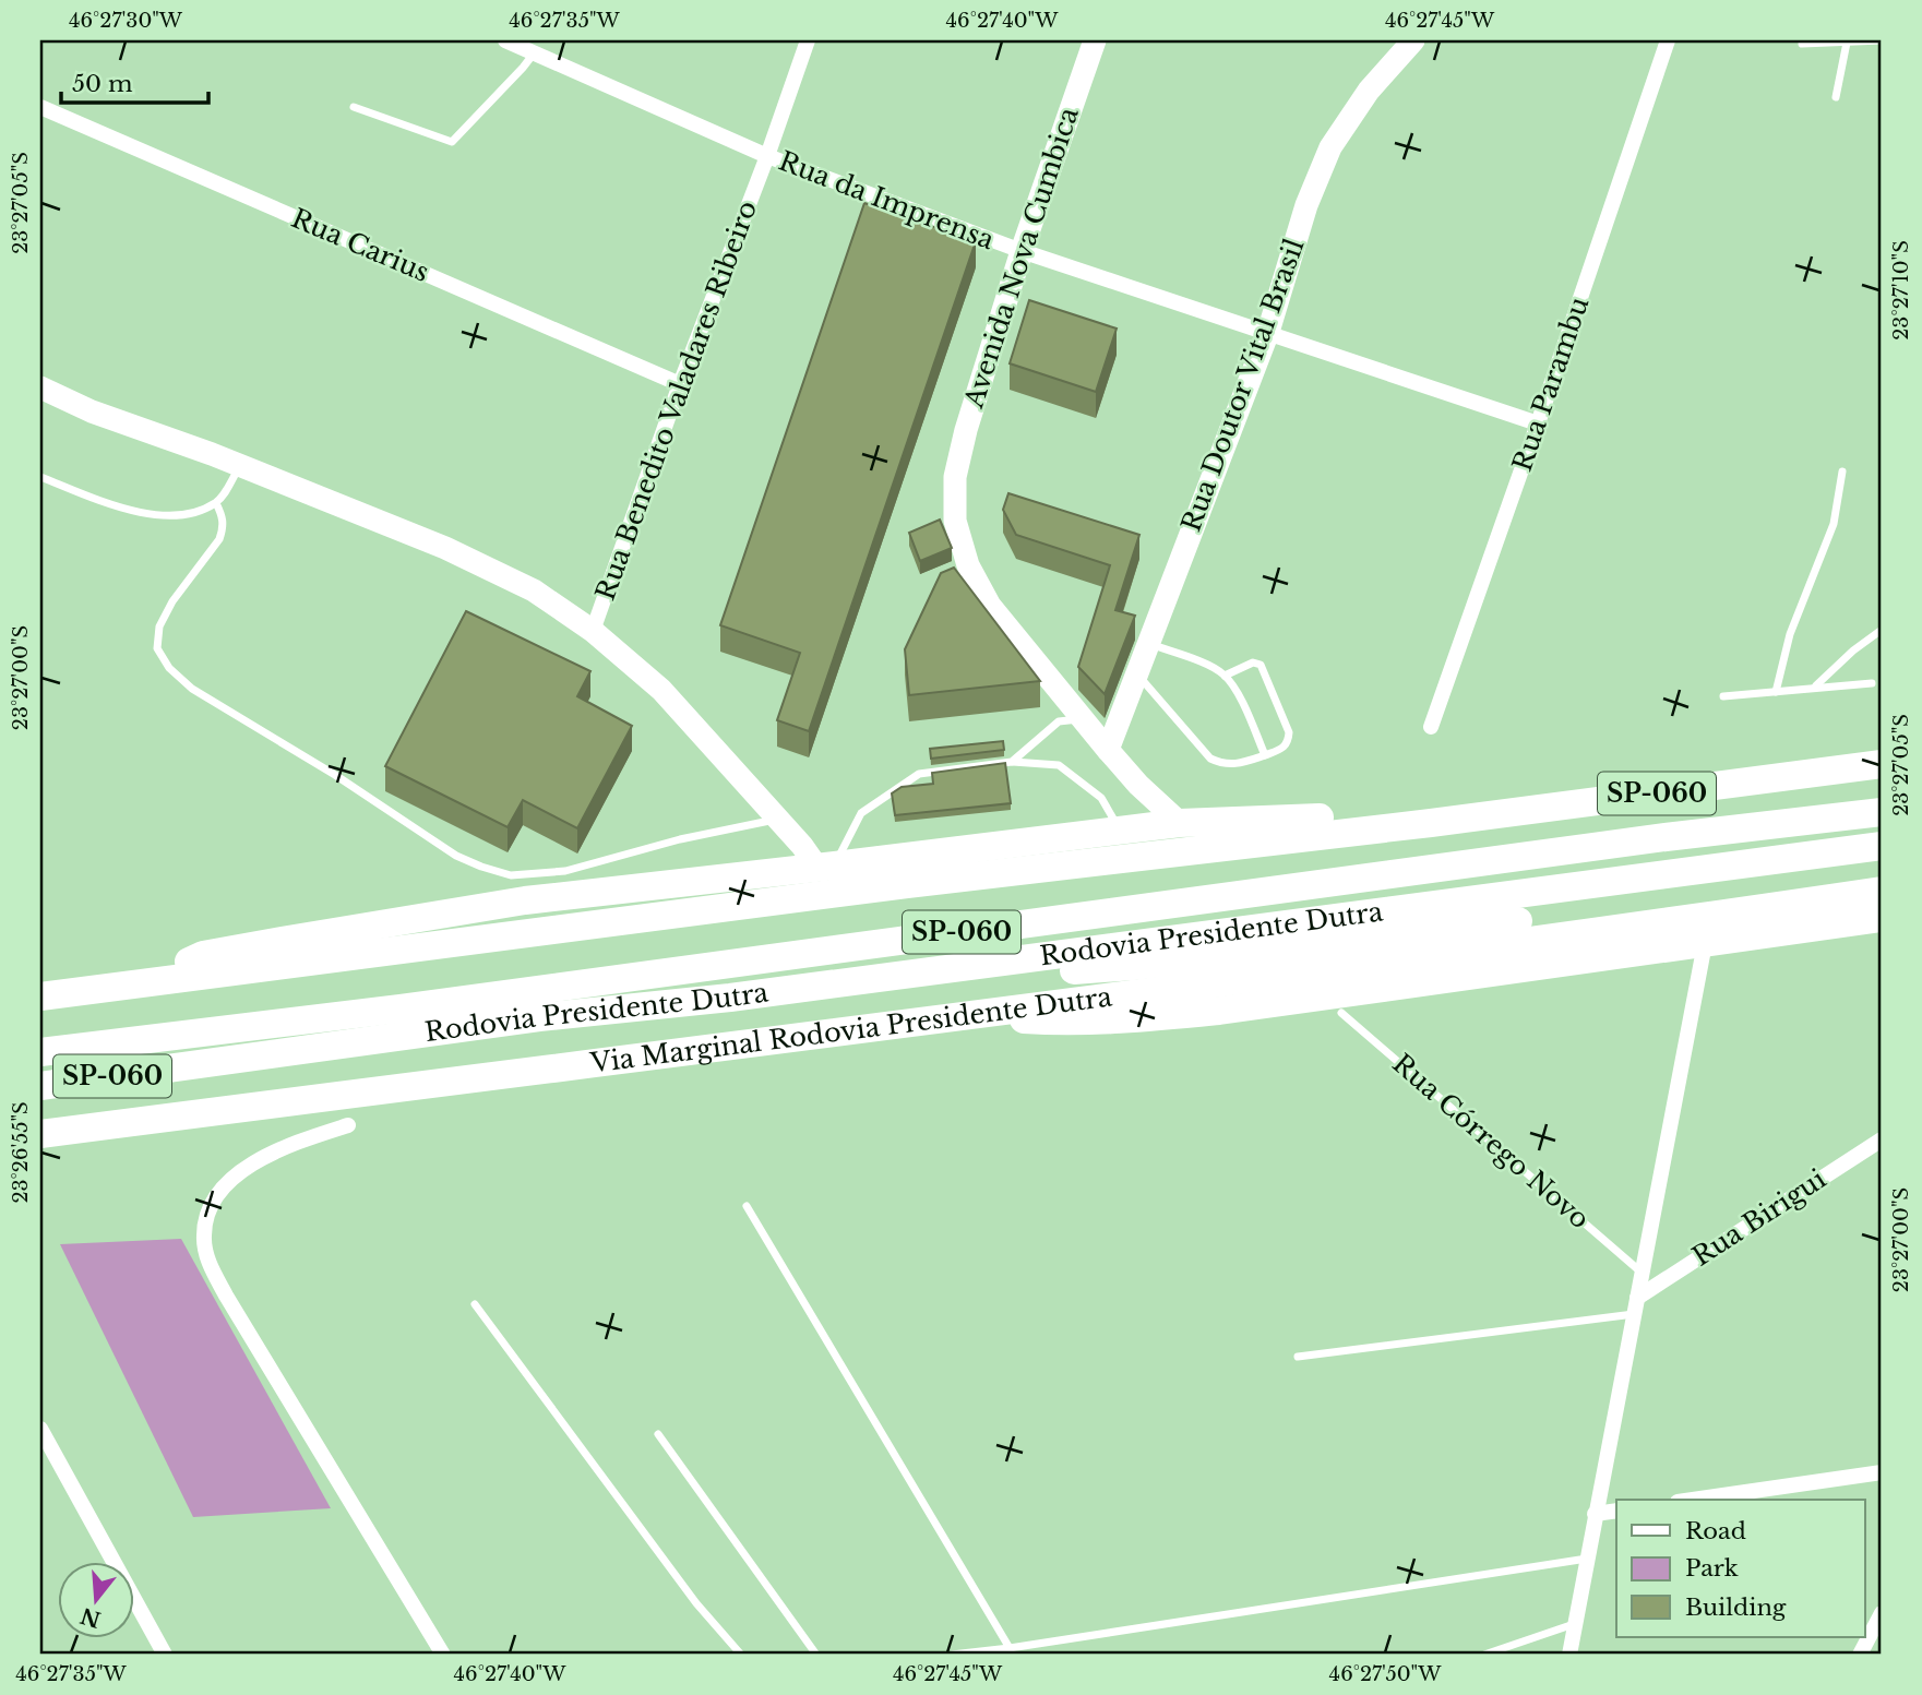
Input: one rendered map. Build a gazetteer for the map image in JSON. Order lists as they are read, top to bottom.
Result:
{
  "streets": {
    "highway": ["SP-060", "Rodovia Presidente Dutra", "Via Marginal Rodovia Presidente Dutra"],
    "street": [
      "Rua da Imprensa",
      "Rua Carius",
      "Avenida Nova Cumbica",
      "Rua Parambu",
      "Rua Doutor Vital Brasil",
      "Rua Benedito Valadares Ribeiro",
      "Rua Birigui"
    ],
    "lane": ["Rua Córrego Novo"]
  },
  "crossings": [
    ["Rua da Imprensa", "Avenida Nova Cumbica"],
    ["Rua da Imprensa", "Rua Parambu"],
    ["Rua da Imprensa", "Rua Doutor Vital Brasil"],
    ["Rua da Imprensa", "Rua Benedito Valadares Ribeiro"],
    ["Rua Carius", "Rua Benedito Valadares Ribeiro"],
    ["Avenida Nova Cumbica", "Rua Doutor Vital Brasil"],
    ["SP-060", "Via Marginal Rodovia Presidente Dutra"]
  ],
  "legend": ["Road", "Park", "Building"],
  "scale_bar": "50 m",
  "north": "bottom",
  "coordinates": [
    "46°27'30\"W",
    "46°27'35\"W",
    "46°27'40\"W",
    "46°27'45\"W",
    "23°27'05\"S",
    "23°27'10\"S",
    "23°27'00\"S",
    "23°26'55\"S",
    "46°27'50\"W"
  ]
}
